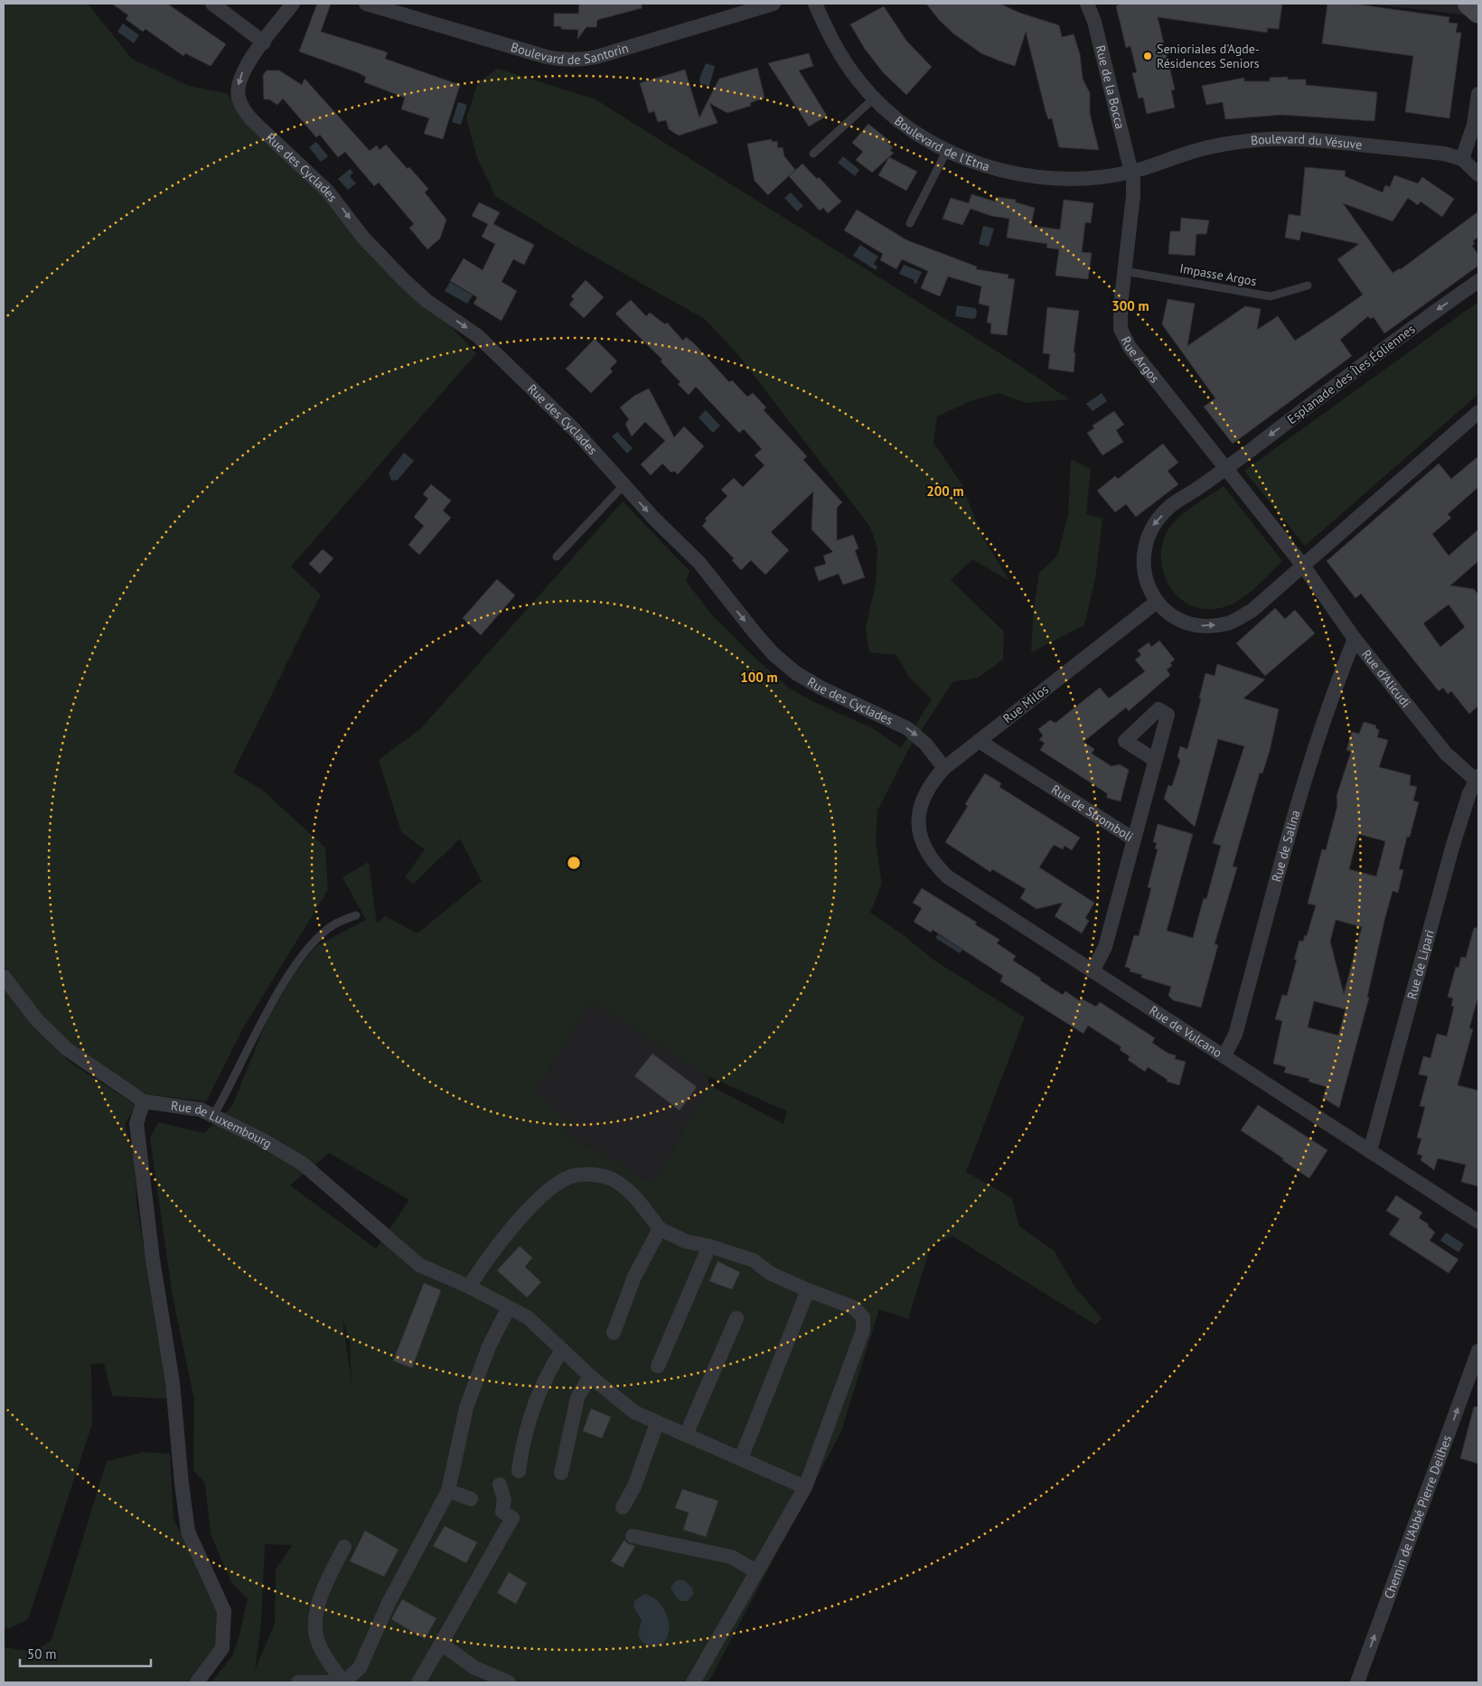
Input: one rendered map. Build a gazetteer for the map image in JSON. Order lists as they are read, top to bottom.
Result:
{
  "streets": {
    "street": [
      "Boulevard de Santorin",
      "Rue de la Bocca",
      "Boulevard de l'Etna",
      "Boulevard du Vésuve",
      "Rue des Cyclades",
      "Rue Argos",
      "Esplanade des Îles Éoliennes",
      "Rue d'Alicudi",
      "Rue Milos",
      "Rue de Stromboli",
      "Rue de Salina",
      "Rue de Lipari",
      "Rue de Vulcano",
      "Rue de Luxembourg",
      "Chemin de l'Abbé Pierre Deilhes"
    ],
    "lane": ["Impasse Argos"]
  },
  "crossings": [
    ["Rue de la Bocca", "Boulevard de l'Etna"],
    ["Rue de la Bocca", "Boulevard du Vésuve"],
    ["Rue de la Bocca", "Rue Argos"],
    ["Boulevard de l'Etna", "Boulevard du Vésuve"],
    ["Boulevard de l'Etna", "Rue Argos"],
    ["Boulevard du Vésuve", "Rue Argos"],
    ["Rue des Cyclades", "Rue Milos"],
    ["Impasse Argos", "Rue Argos"],
    ["Rue Argos", "Esplanade des Îles Éoliennes"],
    ["Rue Argos", "Rue d'Alicudi"],
    ["Rue Argos", "Rue Milos"],
    ["Esplanade des Îles Éoliennes", "Rue d'Alicudi"],
    ["Esplanade des Îles Éoliennes", "Rue Milos"],
    ["Rue d'Alicudi", "Rue Milos"],
    ["Rue d'Alicudi", "Rue de Salina"],
    ["Rue d'Alicudi", "Rue de Lipari"],
    ["Rue Milos", "Rue de Stromboli"],
    ["Rue Milos", "Rue de Vulcano"],
    ["Rue de Stromboli", "Rue de Vulcano"],
    ["Rue de Salina", "Rue de Vulcano"],
    ["Rue de Lipari", "Rue de Vulcano"]
  ],
  "one_way": ["Rue des Cyclades", "Chemin de l'Abbé Pierre Deilhes"],
  "places": ["Senioriales d'Agde- Résidences Seniors"],
  "scale_bar": "50 m",
  "rings": ["300 m", "200 m", "100 m"]
}
